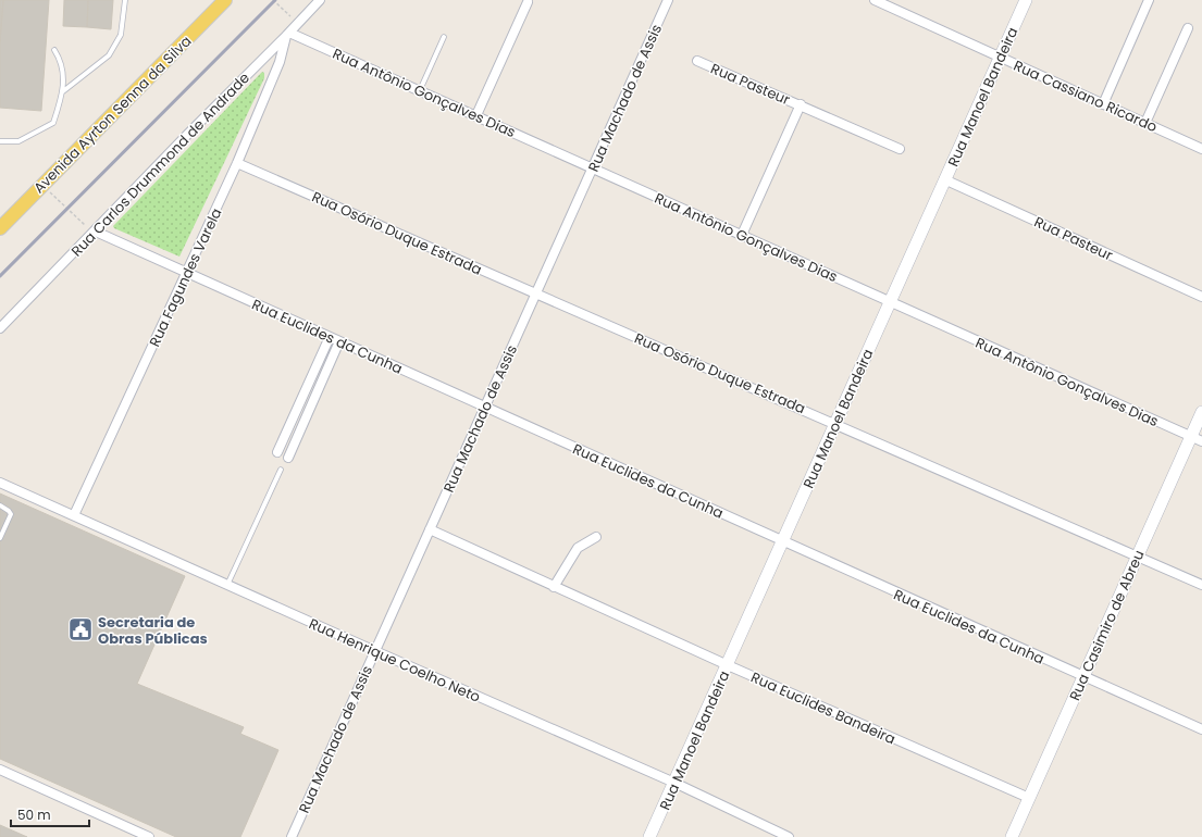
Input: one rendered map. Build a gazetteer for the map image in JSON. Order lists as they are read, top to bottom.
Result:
{
  "streets": {
    "main road": ["Avenida Ayrton Senna da Silva"],
    "street": [
      "Rua Pasteur",
      "Rua Antônio Gonçalves Dias",
      "Rua Cassiano Ricardo",
      "Rua Manoel Bandeira",
      "Rua Machado de Assis",
      "Rua Carlos Drummond de Andrade",
      "Rua Osório Duque Estrada",
      "Rua Fagundes Varela",
      "Rua Euclides da Cunha",
      "Rua Casimiro de Abreu",
      "Rua Henrique Coelho Neto",
      "Rua Euclides Bandeira"
    ]
  },
  "crossings": [
    ["Rua Pasteur", "Rua Manoel Bandeira"],
    ["Rua Antônio Gonçalves Dias", "Rua Manoel Bandeira"],
    ["Rua Antônio Gonçalves Dias", "Rua Machado de Assis"],
    ["Rua Antônio Gonçalves Dias", "Rua Carlos Drummond de Andrade"],
    ["Rua Antônio Gonçalves Dias", "Rua Fagundes Varela"],
    ["Rua Antônio Gonçalves Dias", "Rua Casimiro de Abreu"],
    ["Rua Cassiano Ricardo", "Rua Manoel Bandeira"],
    ["Rua Manoel Bandeira", "Rua Osório Duque Estrada"],
    ["Rua Manoel Bandeira", "Rua Euclides da Cunha"],
    ["Rua Manoel Bandeira", "Rua Henrique Coelho Neto"],
    ["Rua Manoel Bandeira", "Rua Euclides Bandeira"],
    ["Rua Machado de Assis", "Rua Osório Duque Estrada"],
    ["Rua Machado de Assis", "Rua Euclides da Cunha"],
    ["Rua Machado de Assis", "Rua Henrique Coelho Neto"],
    ["Rua Machado de Assis", "Rua Euclides Bandeira"],
    ["Rua Carlos Drummond de Andrade", "Rua Fagundes Varela"],
    ["Rua Carlos Drummond de Andrade", "Rua Euclides da Cunha"],
    ["Rua Osório Duque Estrada", "Rua Fagundes Varela"],
    ["Rua Osório Duque Estrada", "Rua Casimiro de Abreu"],
    ["Rua Fagundes Varela", "Rua Euclides da Cunha"],
    ["Rua Fagundes Varela", "Rua Henrique Coelho Neto"],
    ["Rua Euclides da Cunha", "Rua Casimiro de Abreu"],
    ["Rua Casimiro de Abreu", "Rua Euclides Bandeira"]
  ],
  "places": {
    "public building": ["Secretaria de Obras Públicas"]
  },
  "scale_bar": "50 m"
}
